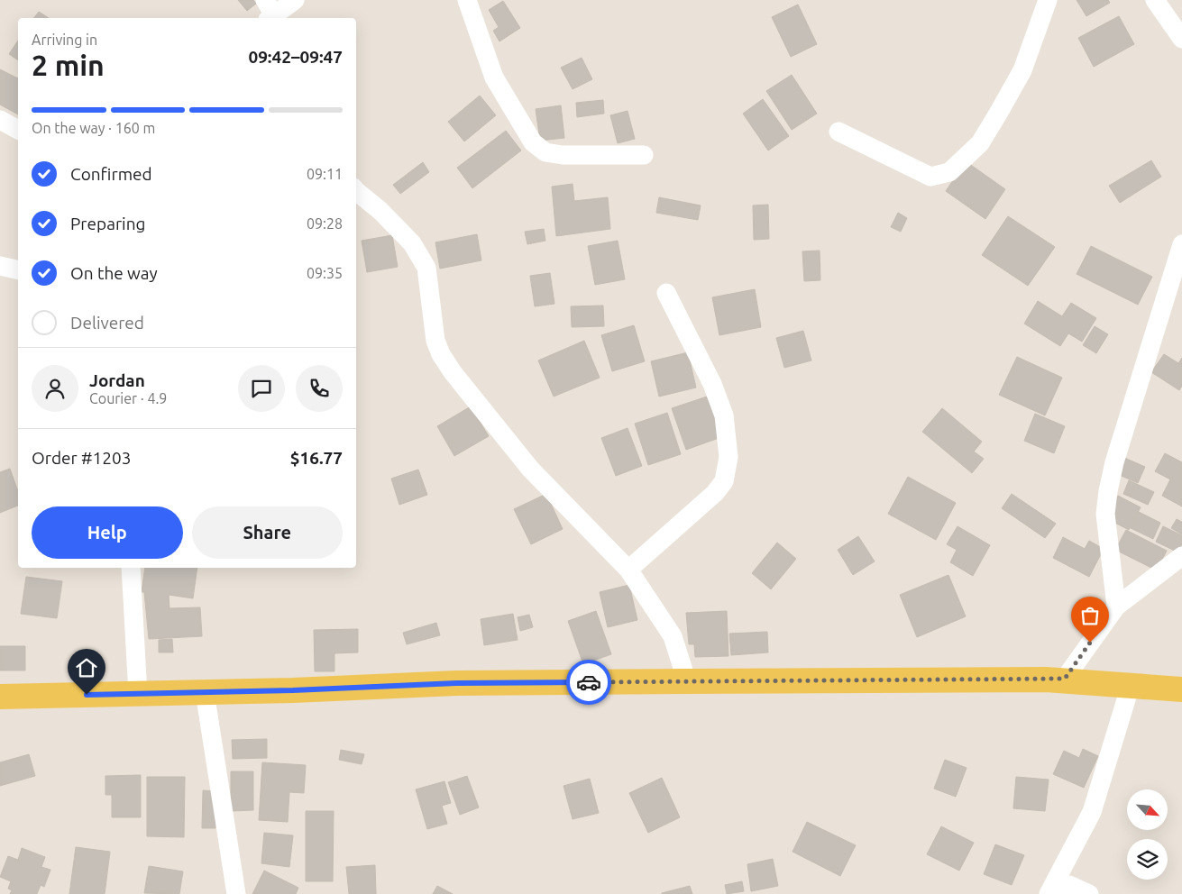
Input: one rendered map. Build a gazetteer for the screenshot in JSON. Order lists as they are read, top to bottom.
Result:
{
  "north": "bottom right",
  "page": {
    "heading": ["2 min", "Arriving in", "09:42–09:47"],
    "panel": [
      "Jordan",
      "Courier · 4.9",
      "Order #1203",
      "$16.77"
    ],
    "bar": "On the way · 160 m",
    "list": [
      ["Confirmed", "09:11"],
      ["Preparing", "09:28"],
      ["On the way", "09:35"],
      "Delivered"
    ],
    "buttons": ["Help", "Share"]
  }
}
